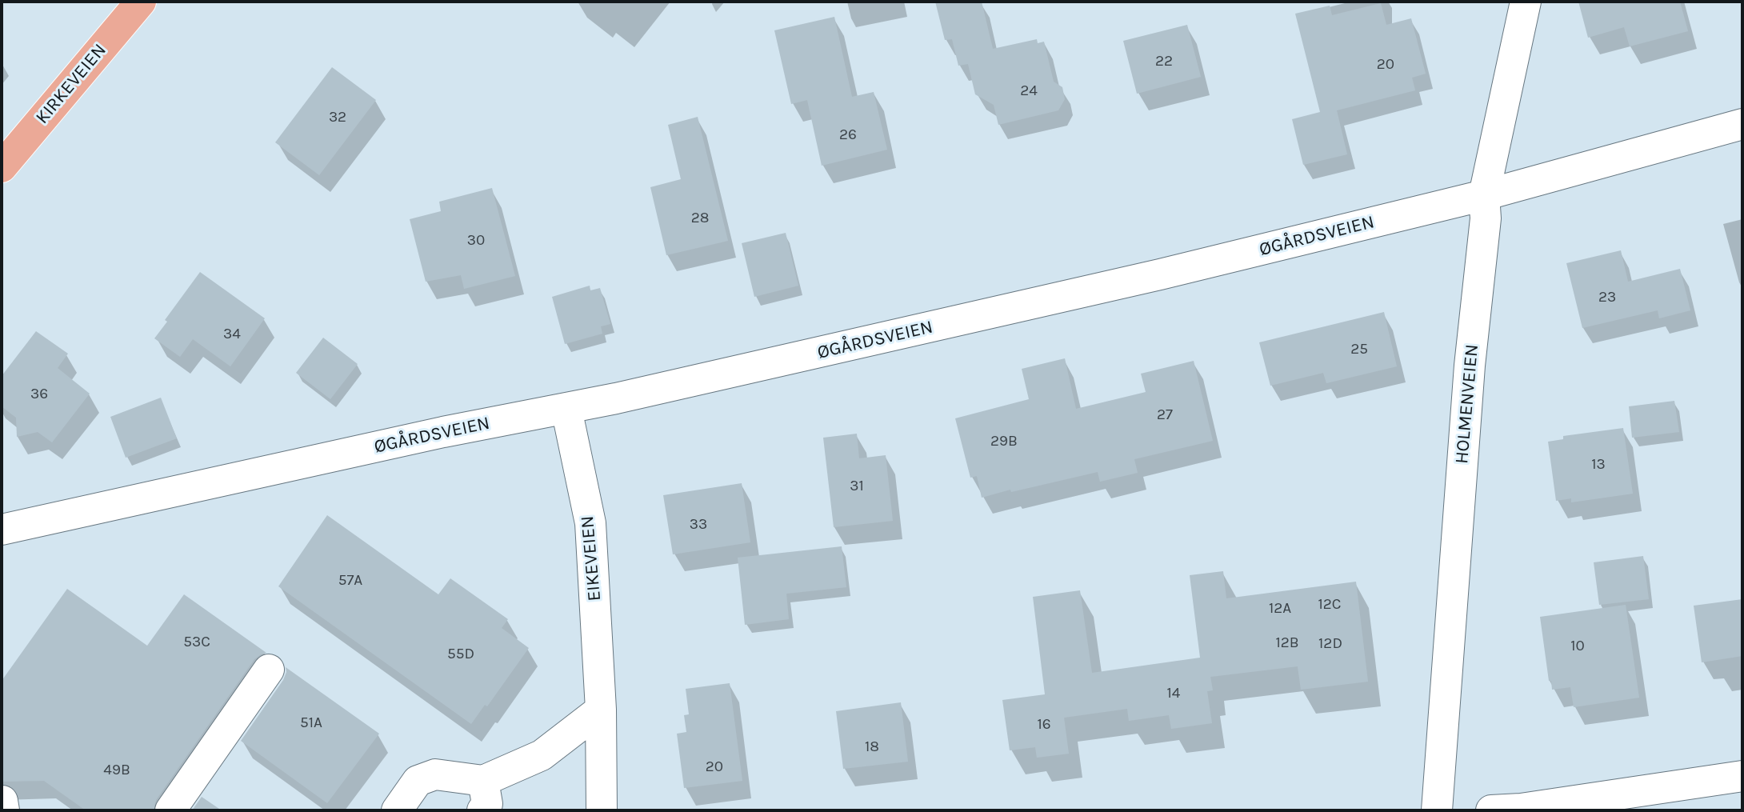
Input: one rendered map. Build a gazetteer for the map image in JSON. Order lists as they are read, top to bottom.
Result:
{
  "streets": {
    "main road": ["KIRKEVEIEN"],
    "street": ["ØGÅRDSVEIEN", "HOLMENVEIEN", "EIKEVEIEN"]
  },
  "crossings": [
    ["ØGÅRDSVEIEN", "HOLMENVEIEN"],
    ["ØGÅRDSVEIEN", "EIKEVEIEN"]
  ],
  "house_numbers": [
    "22",
    "20",
    "24",
    "32",
    "26",
    "28",
    "30",
    "23",
    "34",
    "25",
    "36",
    "27",
    "29B",
    "13",
    "31",
    "33",
    "57A",
    "12C",
    "12A",
    "53C",
    "12B",
    "12D",
    "10",
    "55D",
    "14",
    "51A",
    "16",
    "18",
    "20",
    "49B"
  ]
}
